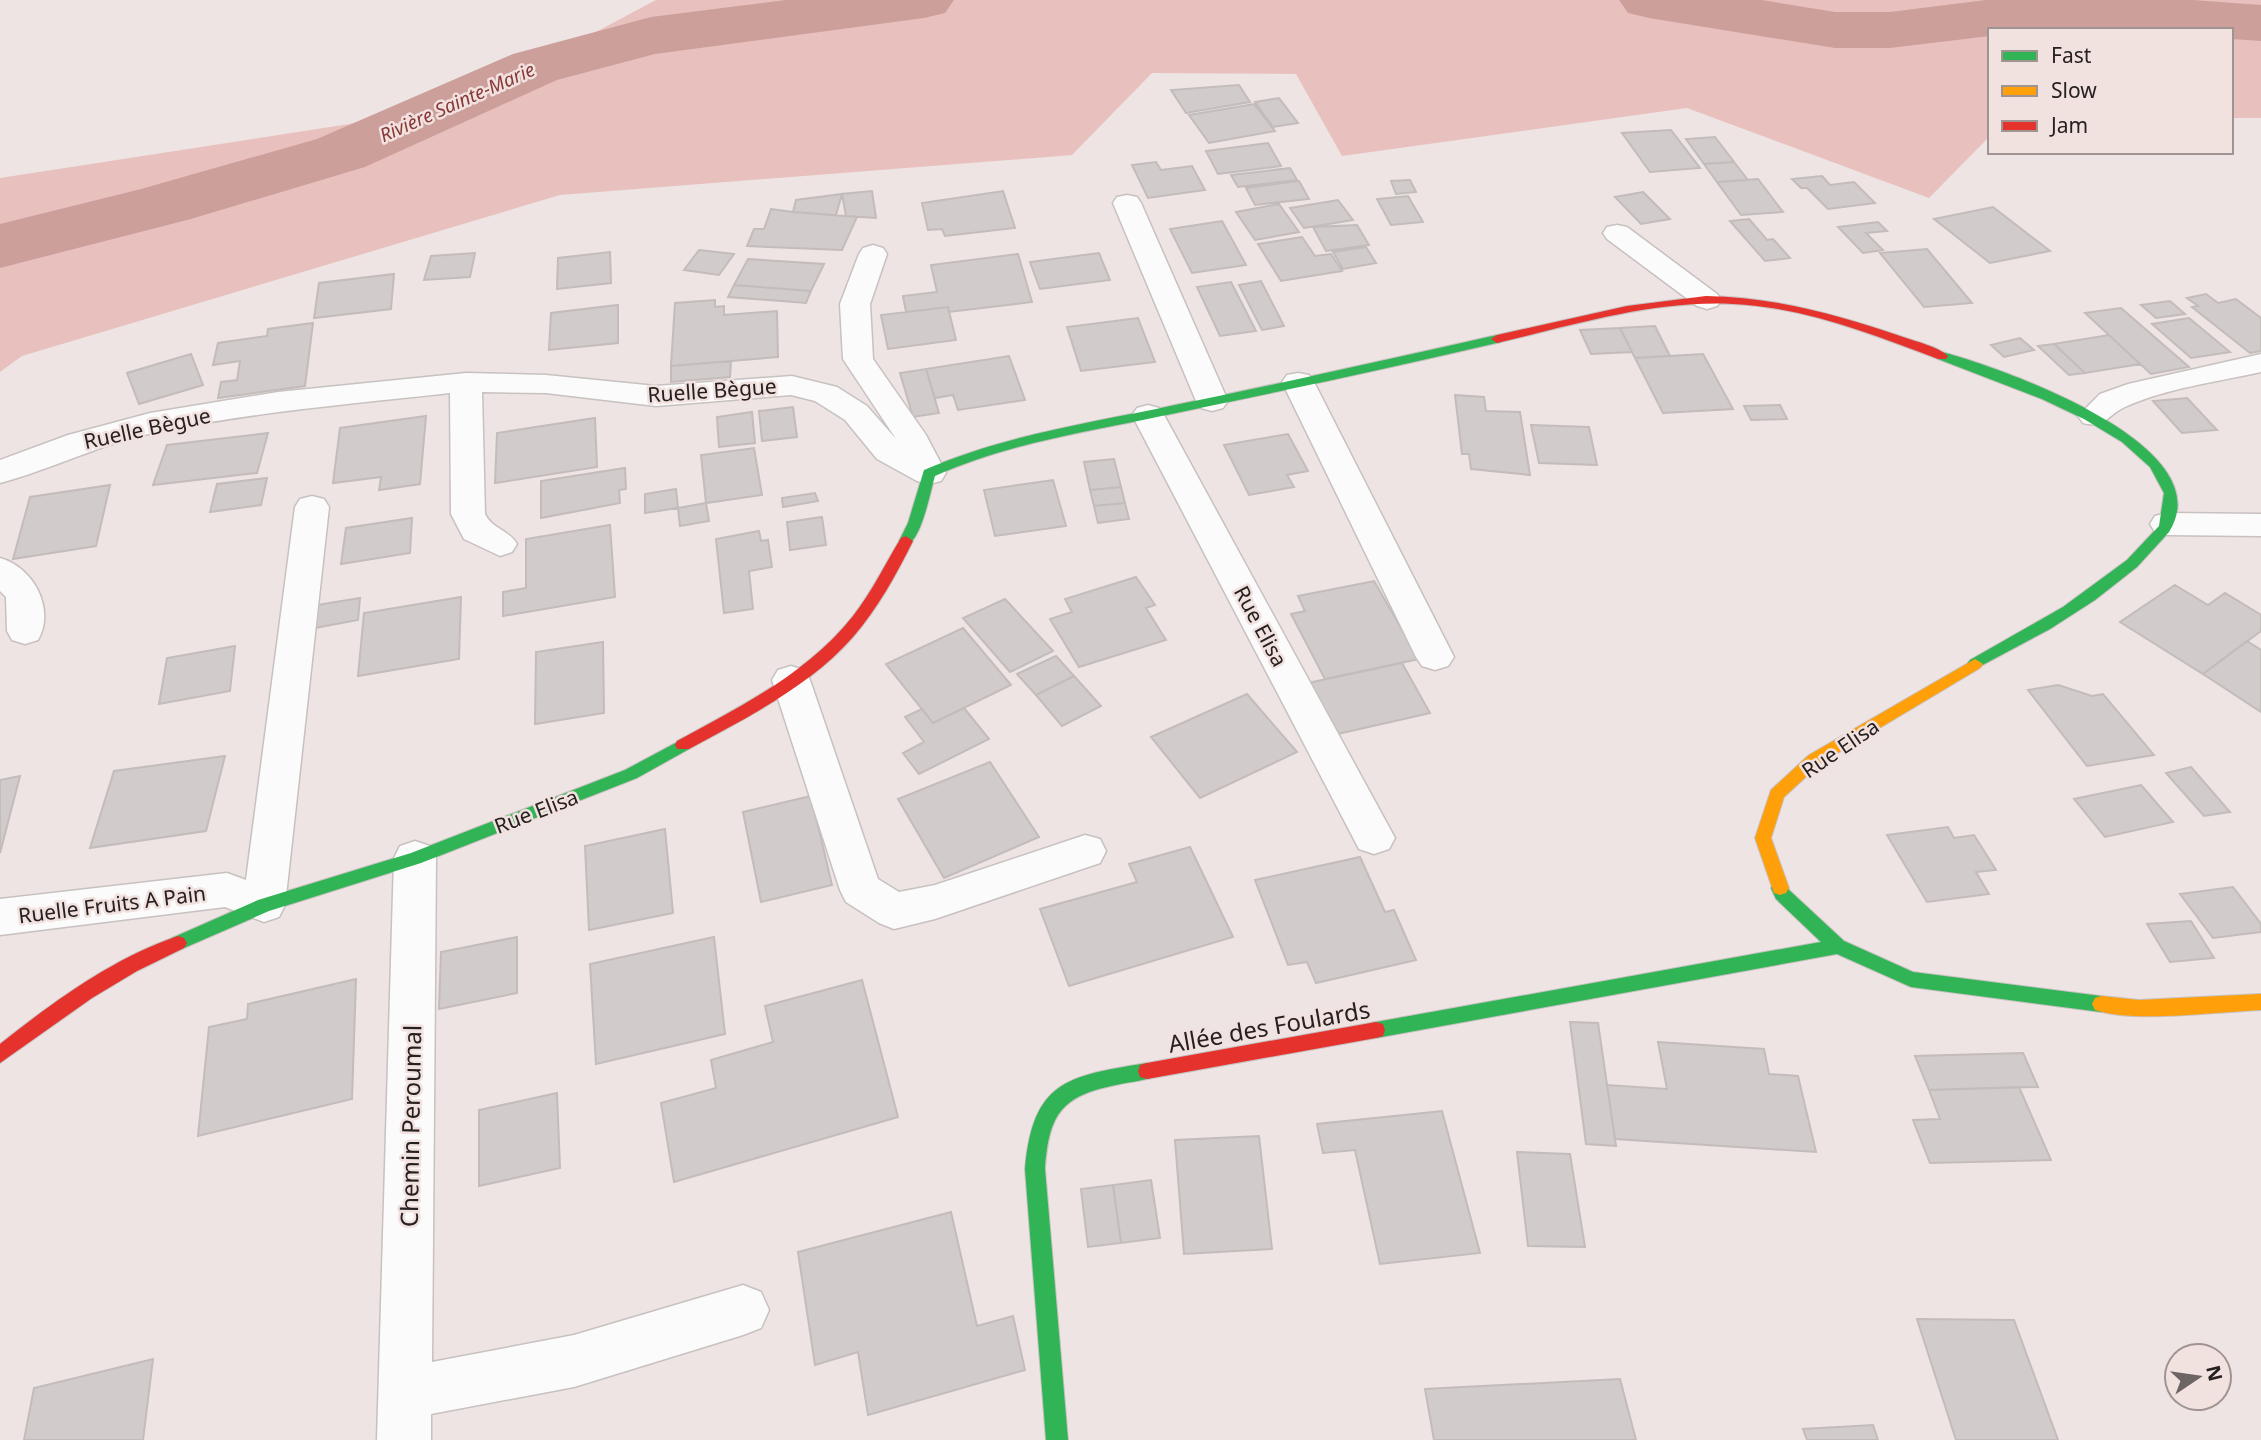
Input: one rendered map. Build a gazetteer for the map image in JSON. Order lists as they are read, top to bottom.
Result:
{
  "streets": {
    "street": [
      "Ruelle Bègue",
      "Rue Elisa",
      "Ruelle Fruits A Pain",
      "Allée des Foulards",
      "Chemin Peroumal"
    ]
  },
  "crossings": [
    ["Ruelle Bègue", "Rue Elisa"],
    ["Rue Elisa", "Ruelle Fruits A Pain"],
    ["Rue Elisa", "Allée des Foulards"],
    ["Rue Elisa", "Chemin Peroumal"]
  ],
  "water": ["Rivière Sainte-Marie"],
  "legend": ["Fast", "Slow", "Jam"],
  "north": "right"
}
